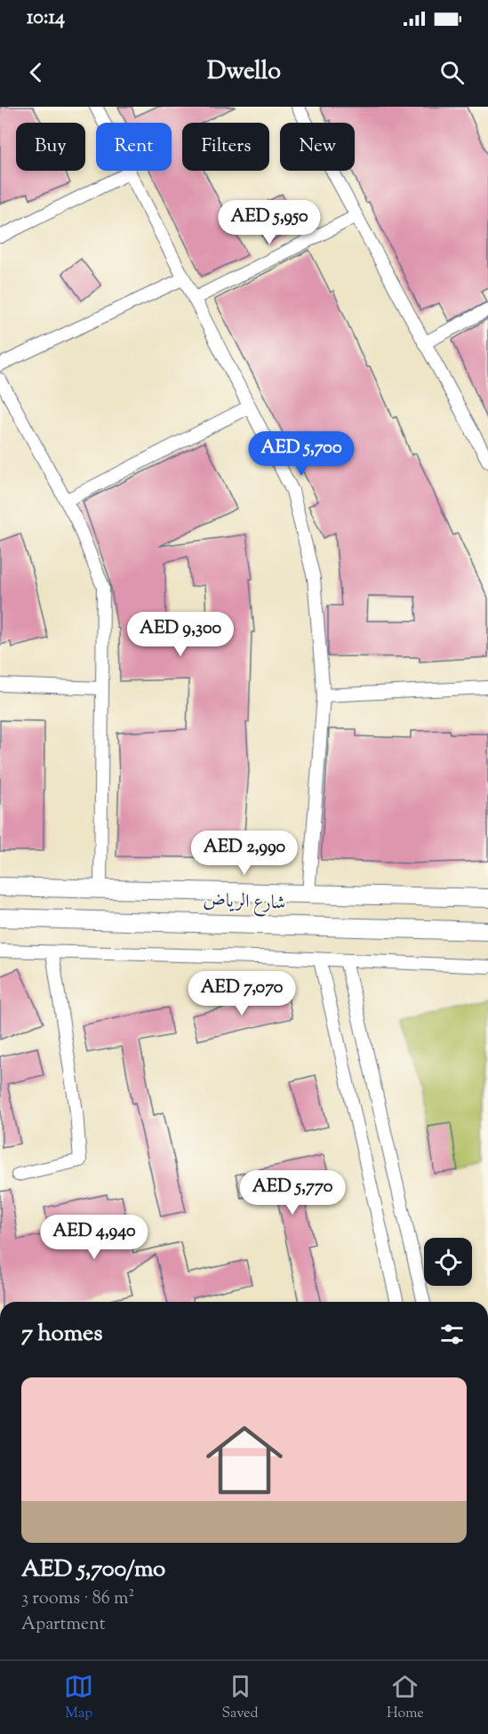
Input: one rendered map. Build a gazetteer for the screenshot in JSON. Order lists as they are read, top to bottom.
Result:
{
  "streets": {
    "main road": ["شارع الرياض"]
  },
  "page": {
    "status": "10:14",
    "header": "Dwello",
    "chip": [
      "Buy",
      "Rent",
      "Filters",
      "New"
    ],
    "price": [
      "AED 5,950",
      "AED 5,700",
      "AED 9,300",
      "AED 2,990",
      "AED 7,070",
      "AED 5,770",
      "AED 4,940"
    ],
    "heading": "7 homes",
    "list": [
      {
        "name": "AED 5,700/mo",
        "note": "3 rooms · 86 m² · Apartment"
      }
    ],
    "tabs": ["Map", "Saved", "Home"]
  }
}
